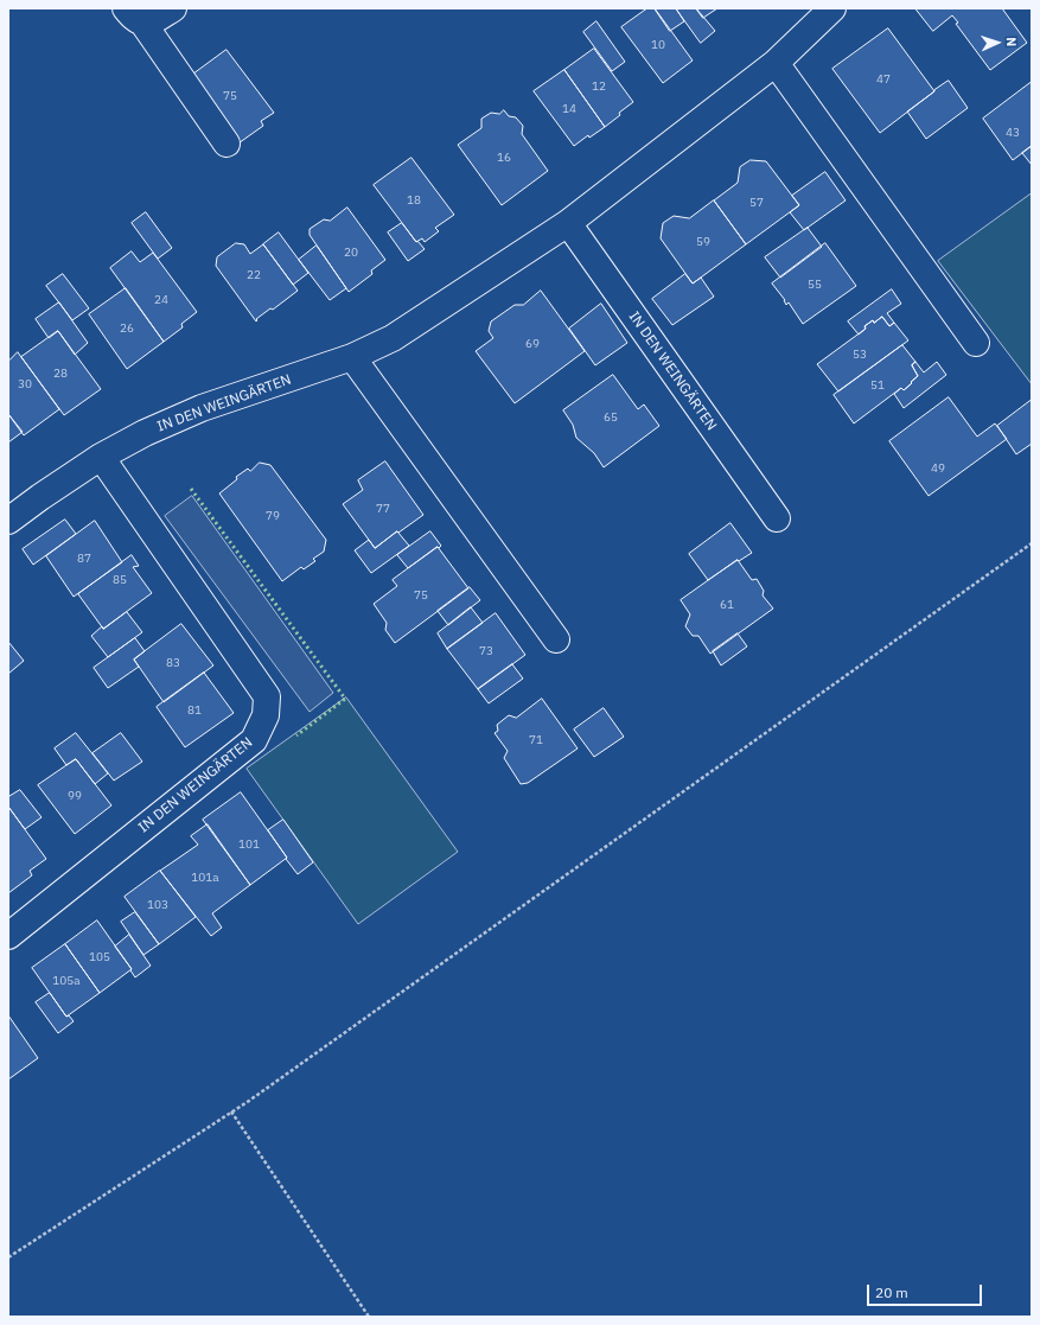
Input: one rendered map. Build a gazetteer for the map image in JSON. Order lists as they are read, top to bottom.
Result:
{
  "streets": {
    "street": ["IN DEN WEINGÄRTEN"]
  },
  "house_numbers": [
    "10",
    "47",
    "12",
    "75",
    "14",
    "43",
    "16",
    "18",
    "57",
    "59",
    "20",
    "22",
    "55",
    "24",
    "26",
    "69",
    "53",
    "28",
    "30",
    "51",
    "65",
    "49",
    "77",
    "79",
    "87",
    "85",
    "75",
    "61",
    "73",
    "83",
    "81",
    "71",
    "99",
    "101",
    "101a",
    "103",
    "105",
    "105a"
  ],
  "scale_bar": "20 m",
  "north": "right"
}
